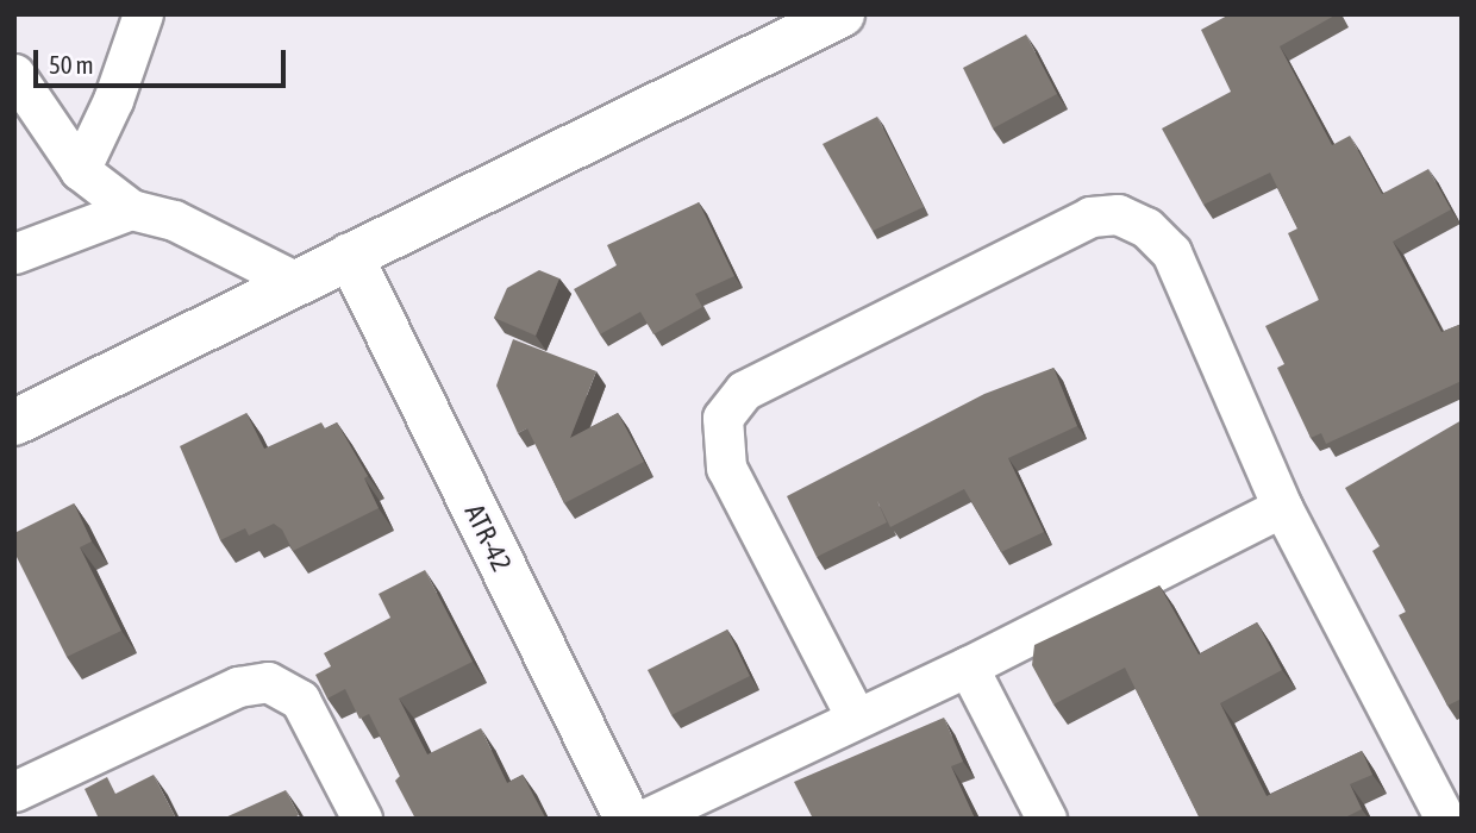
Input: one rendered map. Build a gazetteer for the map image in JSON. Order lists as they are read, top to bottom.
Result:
{
  "streets": {
    "main road": ["ATR-42"]
  },
  "scale_bar": "50 m"
}
